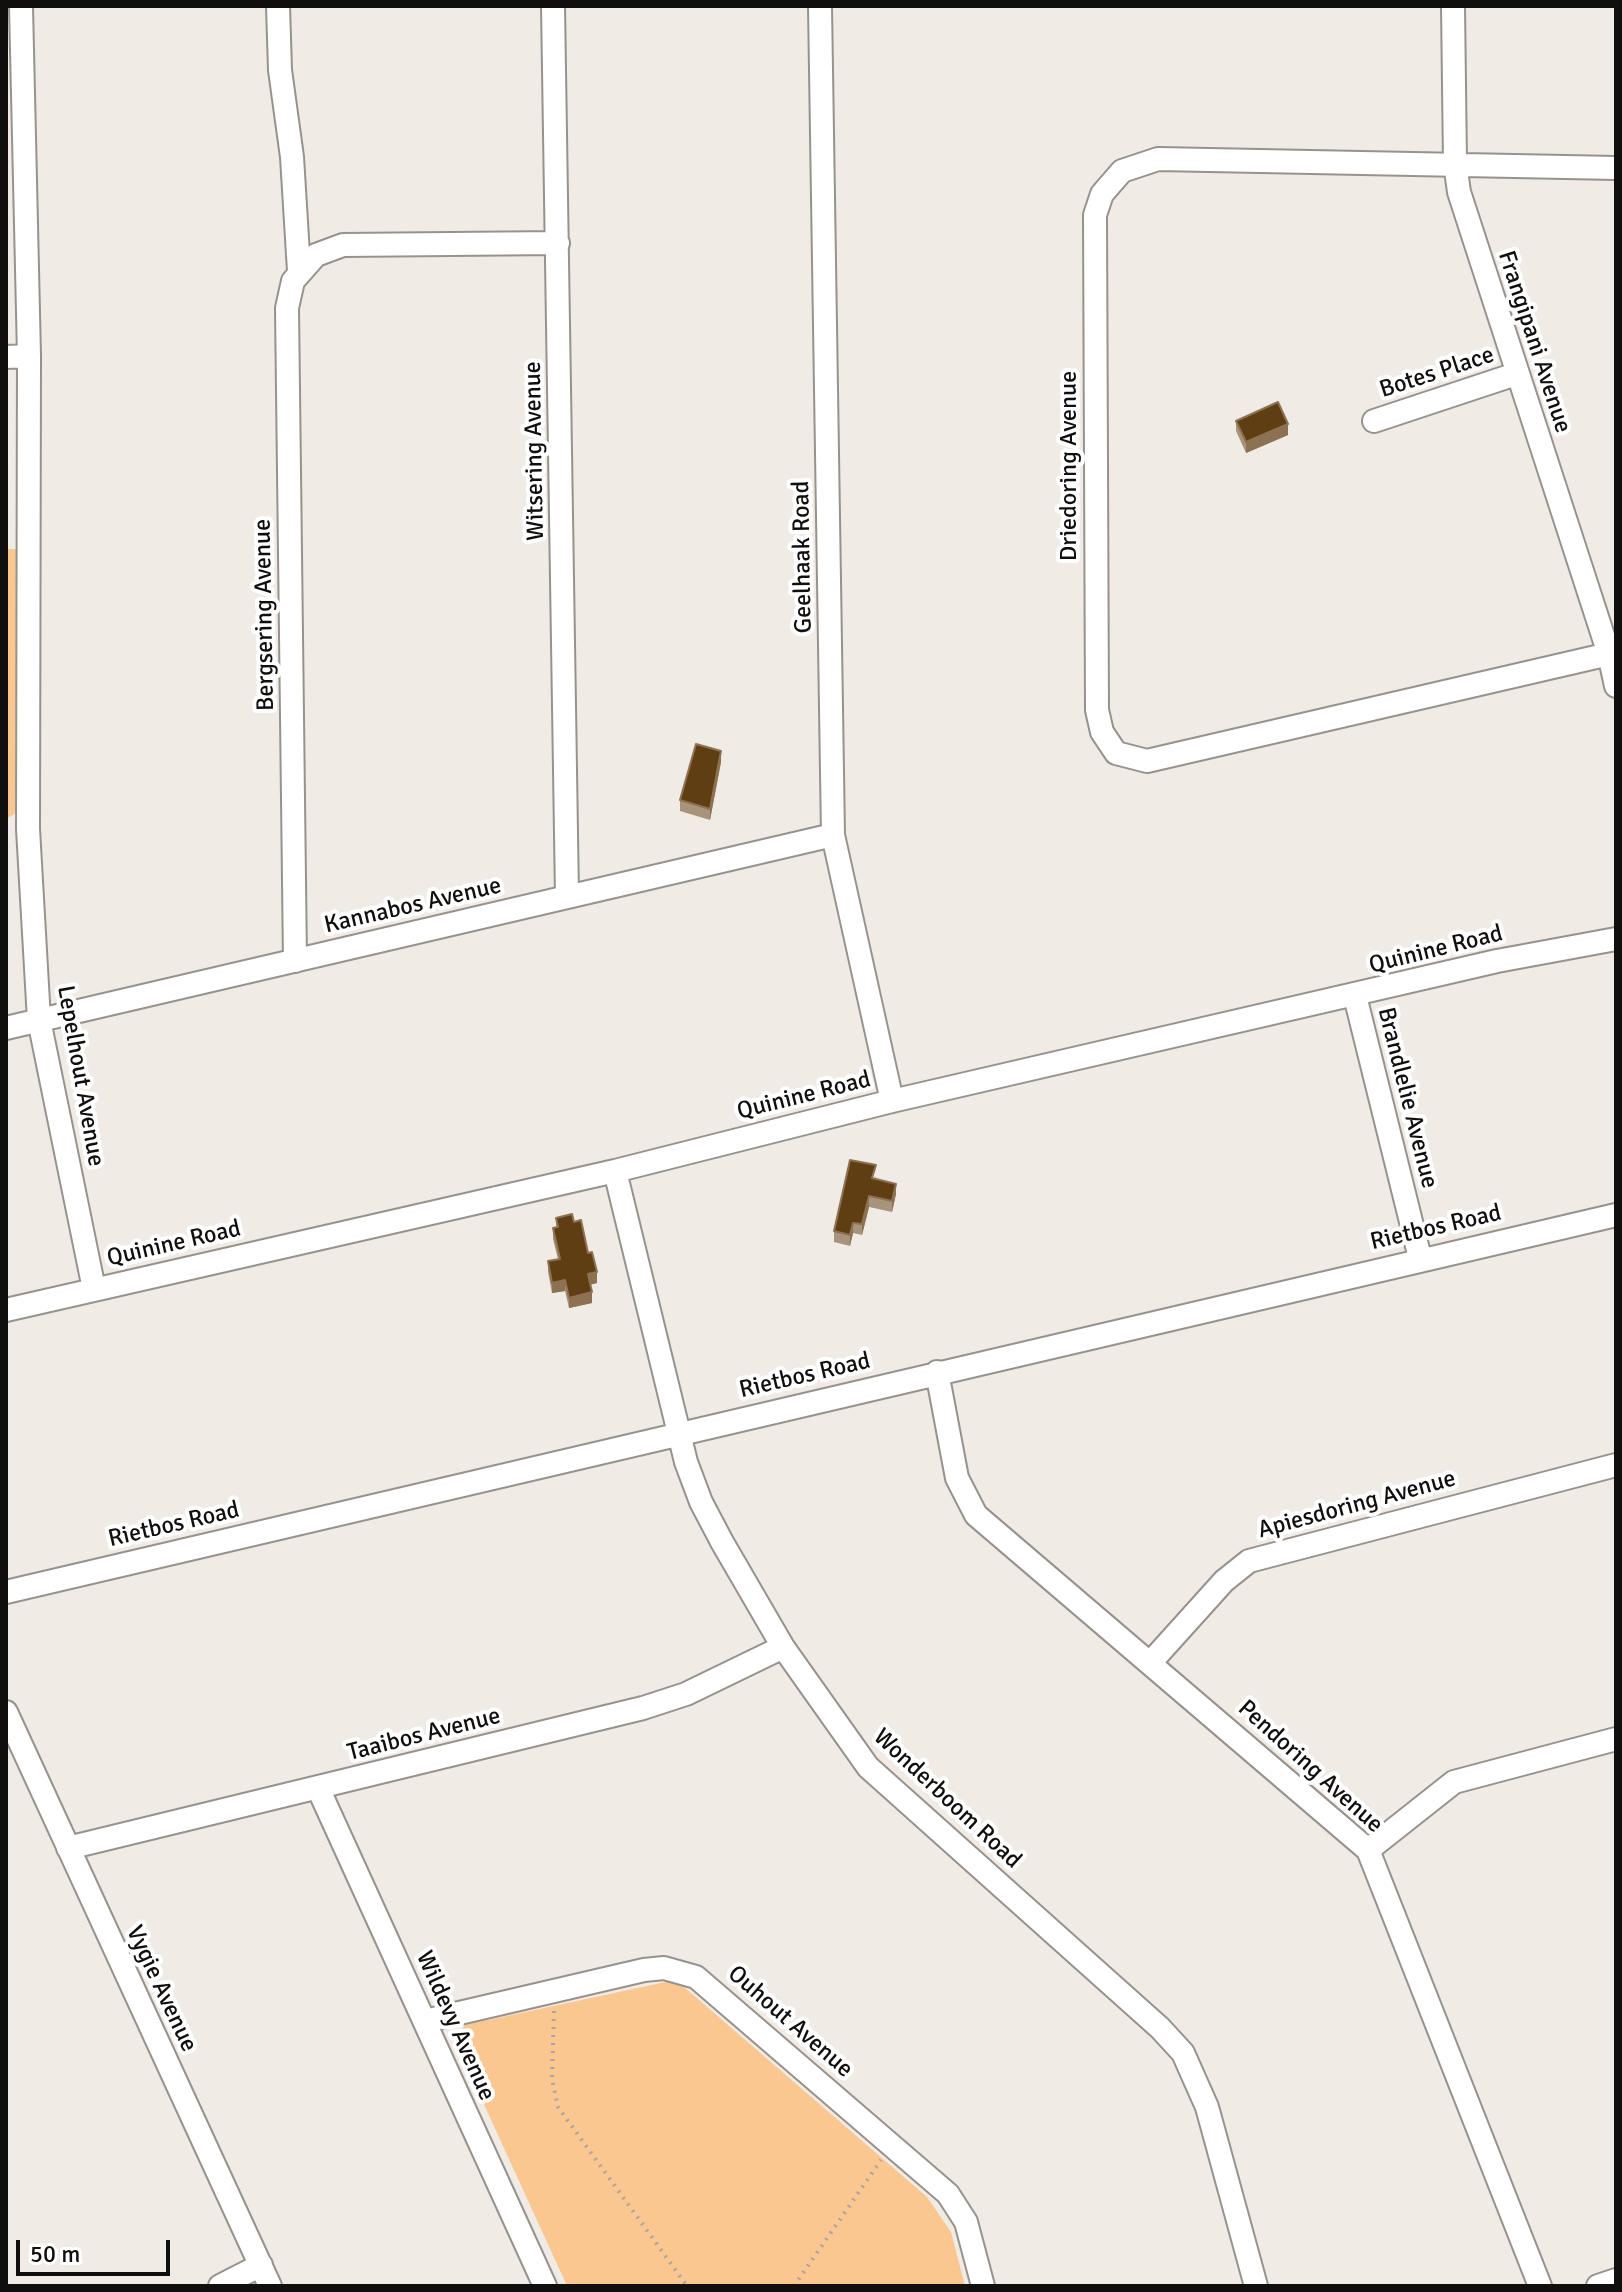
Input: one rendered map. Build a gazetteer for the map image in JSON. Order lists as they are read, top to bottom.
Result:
{
  "streets": {
    "street": [
      "Frangipani Avenue",
      "Botes Place",
      "Witsering Avenue",
      "Driedoring Avenue",
      "Geelhaak Road",
      "Bergsering Avenue",
      "Kannabos Avenue",
      "Quinine Road",
      "Lepelhout Avenue",
      "Brandlelie Avenue",
      "Rietbos Road",
      "Apiesdoring Avenue",
      "Taaibos Avenue",
      "Pendoring Avenue",
      "Wonderboom Road",
      "Vygie Avenue",
      "Ouhout Avenue",
      "Wildevy Avenue"
    ]
  },
  "crossings": [
    ["Frangipani Avenue", "Botes Place"],
    ["Frangipani Avenue", "Driedoring Avenue"],
    ["Witsering Avenue", "Kannabos Avenue"],
    ["Geelhaak Road", "Kannabos Avenue"],
    ["Geelhaak Road", "Quinine Road"],
    ["Bergsering Avenue", "Kannabos Avenue"],
    ["Kannabos Avenue", "Lepelhout Avenue"],
    ["Quinine Road", "Lepelhout Avenue"],
    ["Quinine Road", "Brandlelie Avenue"],
    ["Quinine Road", "Wonderboom Road"],
    ["Brandlelie Avenue", "Rietbos Road"],
    ["Rietbos Road", "Pendoring Avenue"],
    ["Rietbos Road", "Wonderboom Road"],
    ["Apiesdoring Avenue", "Pendoring Avenue"],
    ["Taaibos Avenue", "Wonderboom Road"],
    ["Taaibos Avenue", "Vygie Avenue"],
    ["Taaibos Avenue", "Wildevy Avenue"],
    ["Ouhout Avenue", "Wildevy Avenue"]
  ],
  "scale_bar": "50 m"
}
